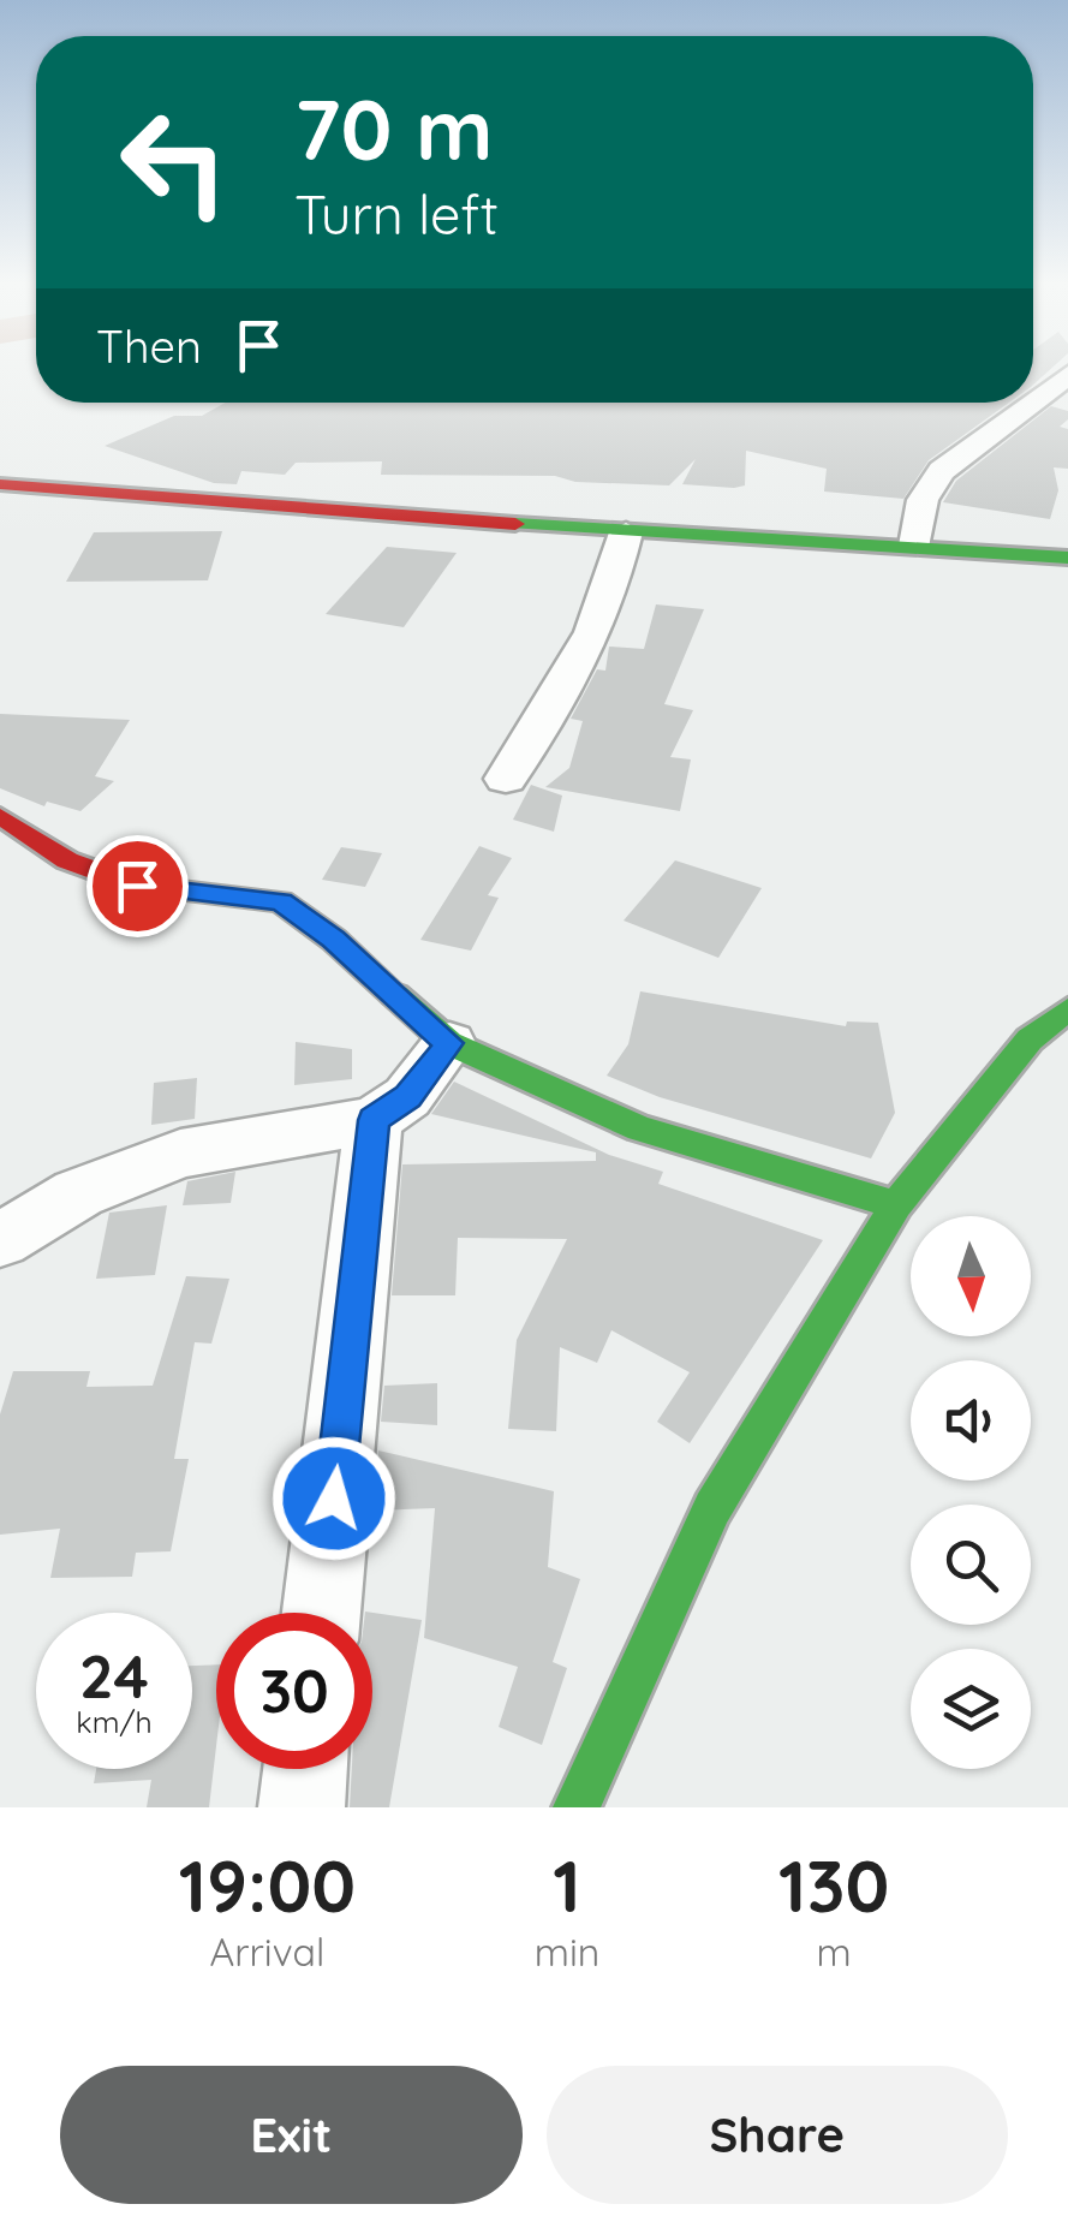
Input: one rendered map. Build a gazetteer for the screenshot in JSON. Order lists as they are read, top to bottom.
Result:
{
  "north": "bottom",
  "page": {
    "turn": ["70 m", "Turn left"],
    "then": "Then",
    "speed": "24 km/h",
    "limit": "30",
    "eta": [
      "19:00",
      "Arrival",
      "1",
      "min",
      "130",
      "m"
    ],
    "buttons": ["Exit", "Share"]
  }
}
